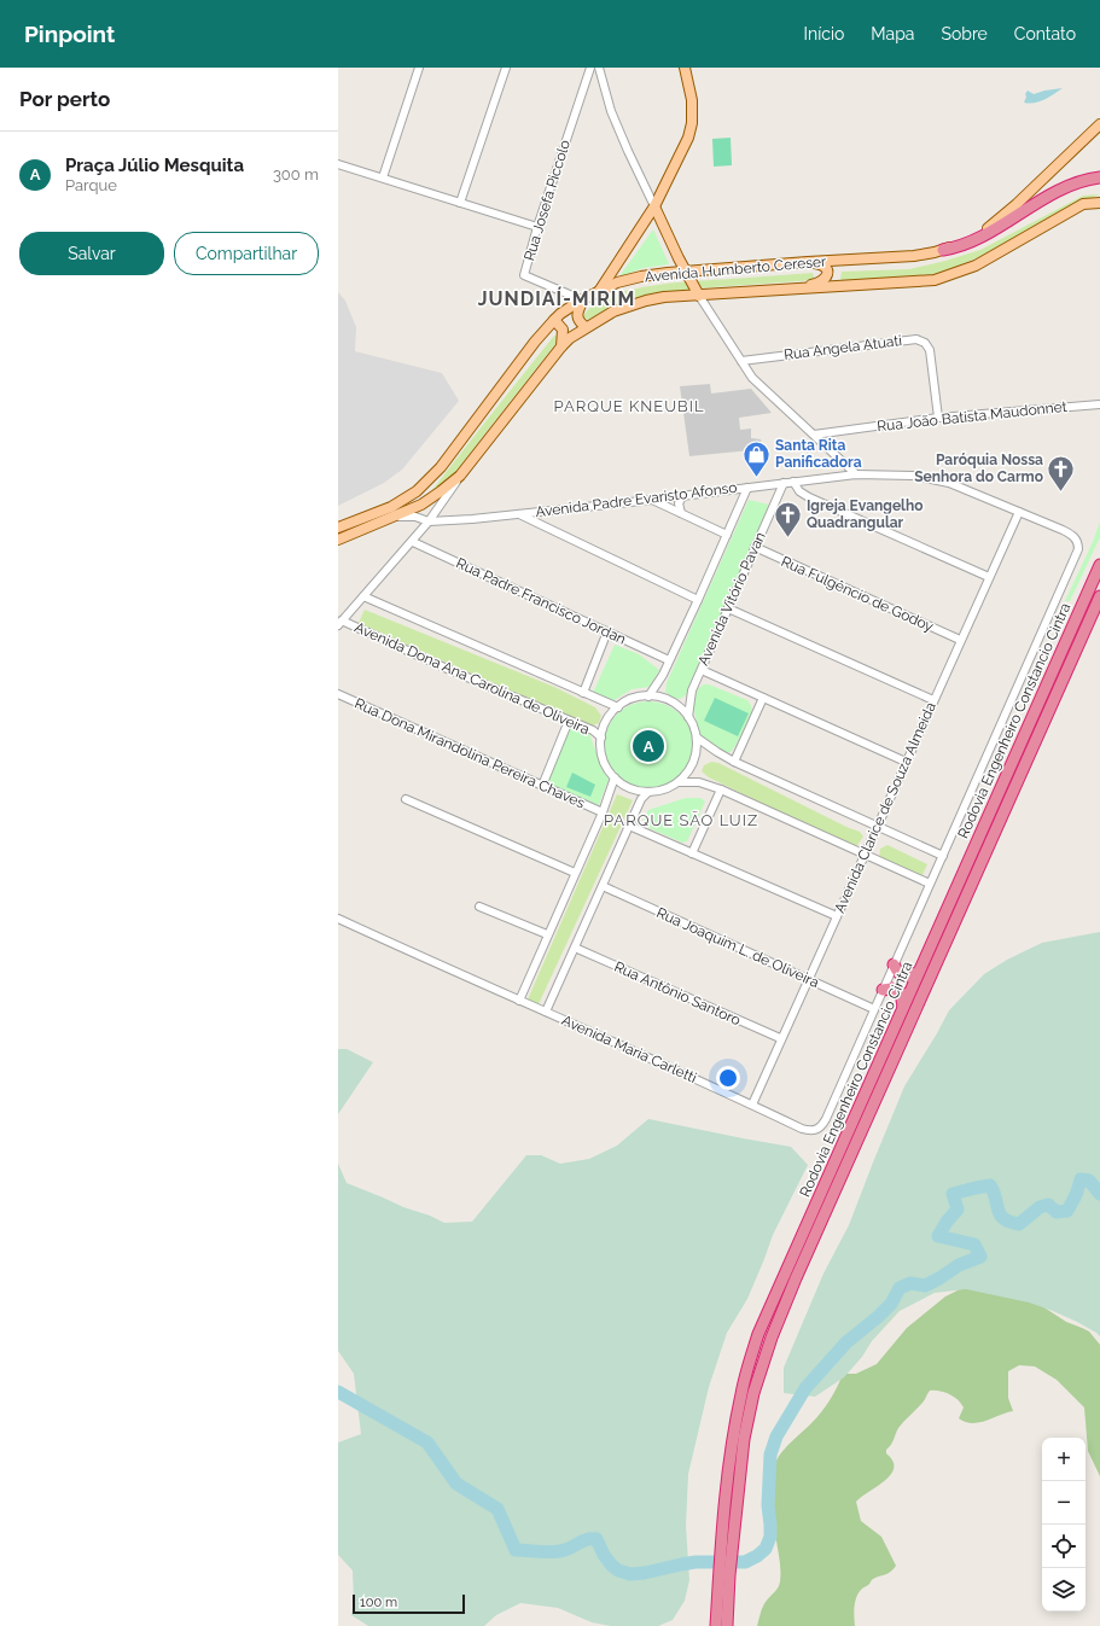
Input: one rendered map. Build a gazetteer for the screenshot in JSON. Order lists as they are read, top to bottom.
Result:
{
  "streets": {
    "highway": ["Rodovia Engenheiro Constancio Cintra"],
    "main road": ["Avenida Humberto Cereser"],
    "street": [
      "Rua Josefa Piccolo",
      "Rua Angela Atuati",
      "Rua João Batista Maudonnet",
      "Avenida Padre Evaristo Afonso",
      "Rua Fulgêncio de Godoy",
      "Avenida Vitório Pavan",
      "Rua Padre Francisco Jordan",
      "Avenida Dona Ana Carolina de Oliveira",
      "Rua Dona Mirandolina Pereira Chaves",
      "Avenida Clarice de Souza Almeida",
      "Rua Joaquim L. de Oliveira",
      "Rua Antônio Santoro",
      "Avenida Maria Carletti"
    ]
  },
  "crossings": [
    ["Rua Josefa Piccolo", "Avenida Humberto Cereser"],
    ["Avenida Humberto Cereser", "Avenida Padre Evaristo Afonso"],
    ["Rua Angela Atuati", "Rua João Batista Maudonnet"],
    ["Avenida Padre Evaristo Afonso", "Avenida Vitório Pavan"],
    ["Avenida Padre Evaristo Afonso", "Avenida Clarice de Souza Almeida"],
    ["Rua Fulgêncio de Godoy", "Avenida Vitório Pavan"],
    ["Rua Fulgêncio de Godoy", "Avenida Clarice de Souza Almeida"],
    ["Avenida Vitório Pavan", "Rua Padre Francisco Jordan"],
    ["Avenida Vitório Pavan", "Avenida Dona Ana Carolina de Oliveira"],
    ["Avenida Clarice de Souza Almeida", "Rua Joaquim L. de Oliveira"],
    ["Avenida Clarice de Souza Almeida", "Rua Antônio Santoro"],
    ["Avenida Clarice de Souza Almeida", "Avenida Maria Carletti"],
    ["Rua Joaquim L. de Oliveira", "Avenida Maria Carletti"]
  ],
  "districts": ["JUNDIAÍ-MIRIM", "PARQUE KNEUBIL", "PARQUE SÃO LUIZ"],
  "places": {
    "shop": ["Santa Rita Panificadora"],
    "church": ["Paróquia Nossa Senhora do Carmo", "Igreja Evangelho Quadrangular"]
  },
  "scale_bar": "100 m",
  "page": {
    "header": "Pinpoint",
    "nav": [
      "Início",
      "Mapa",
      "Sobre",
      "Contato"
    ],
    "heading": "Por perto",
    "list": [
      {
        "mark": "A",
        "name": "Praça Júlio Mesquita",
        "note": "Parque",
        "value": "300 m"
      }
    ],
    "buttons": ["Salvar", "Compartilhar"],
    "pins": "A",
    "map_buttons": ["+", "−"],
    "scale": "100 m"
  }
}
